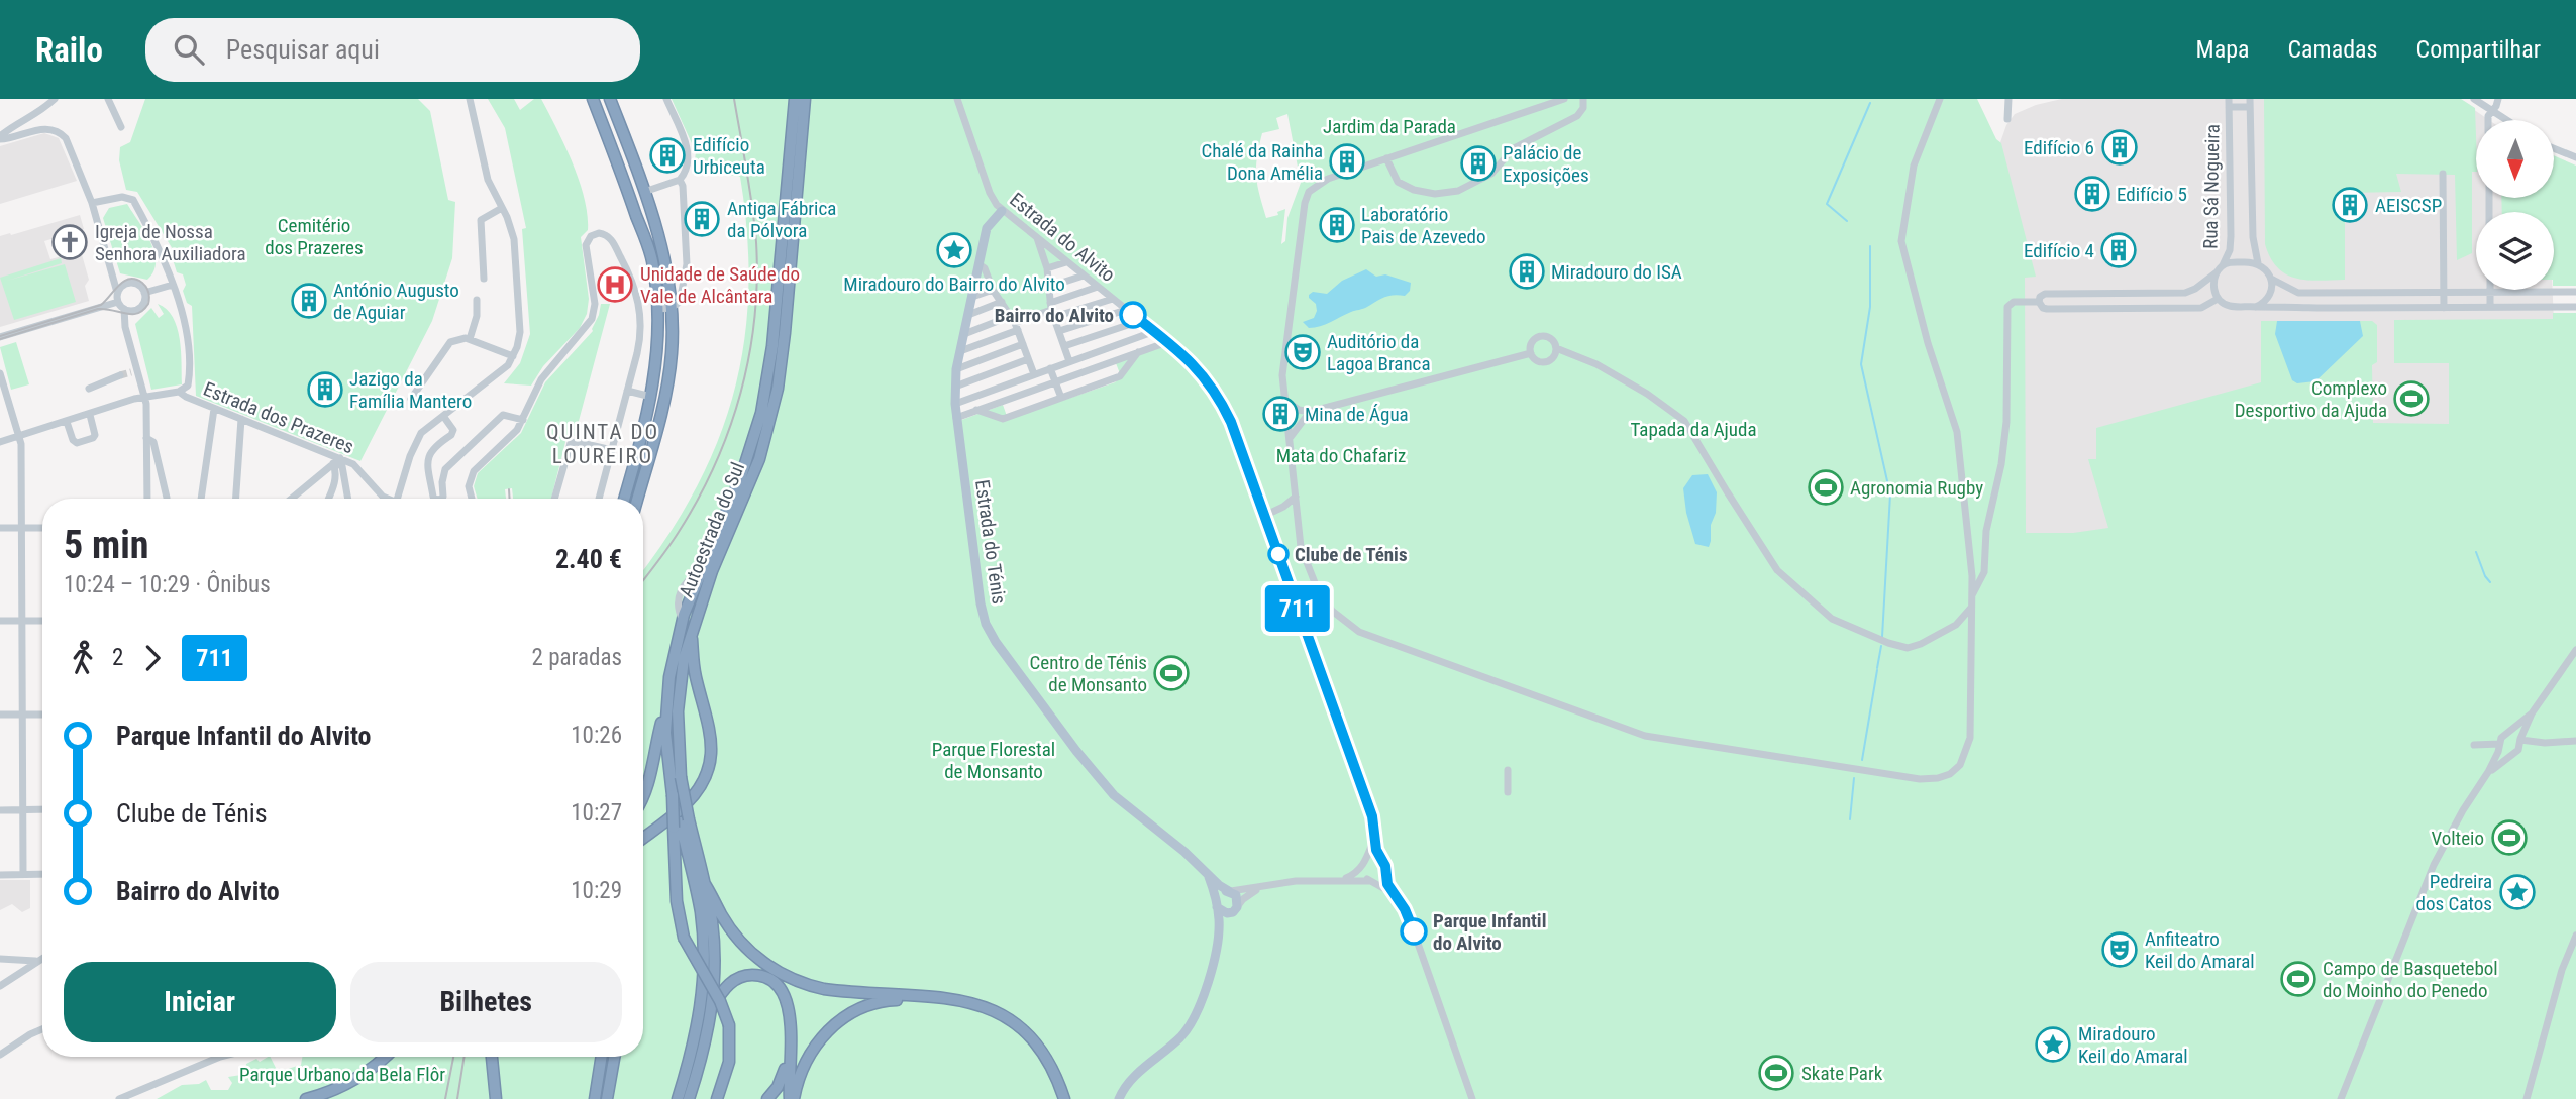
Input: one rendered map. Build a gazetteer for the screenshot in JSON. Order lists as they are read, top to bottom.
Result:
{
  "streets": {
    "highway": ["Autoestrada do Sul"],
    "main road": ["Estrada do Ténis"],
    "street": ["Rua Sá Nogueira", "Estrada do Alvito", "Estrada dos Prazeres"]
  },
  "crossings": [
    ["Estrada do Alvito", "Estrada do Ténis"]
  ],
  "districts": ["QUINTA DO LOUREIRO"],
  "parks": [
    "Jardim da Parada",
    "Cemitério dos Prazeres",
    "Tapada da Ajuda",
    "Mata do Chafariz",
    "Parque Florestal de Monsanto",
    "Parque Urbano da Bela Flôr"
  ],
  "places": {
    "building": [
      "Edifício 6",
      "Edifício Urbiceuta",
      "Chalé da Rainha Dona Amélia",
      "Palácio de Exposições",
      "Edifício 5",
      "AEISCSP",
      "Antiga Fábrica da Pólvora",
      "Laboratório Pais de Azevedo",
      "Edifício 4",
      "Miradouro do ISA",
      "António Augusto de Aguiar",
      "Jazigo da Família Mantero",
      "Mina de Água"
    ],
    "church": ["Igreja de Nossa Senhora Auxiliadora"],
    "place": ["Miradouro do Bairro do Alvito", "Pedreira dos Catos", "Miradouro Keil do Amaral"],
    "hospital": ["Unidade de Saúde do Vale de Alcântara"],
    "other": ["Bairro do Alvito", "Clube de Ténis", "Parque Infantil do Alvito"],
    "theatre": ["Auditório da Lagoa Branca", "Anfiteatro Keil do Amaral"],
    "sports": [
      "Complexo Desportivo da Ajuda",
      "Agronomia Rugby",
      "Centro de Ténis de Monsanto",
      "Volteio",
      "Campo de Basquetebol do Moinho do Penedo",
      "Skate Park"
    ]
  },
  "lines": ["bus line 711"],
  "north": "bottom",
  "page": {
    "header": "Railo",
    "search": "Pesquisar aqui",
    "nav": ["Mapa", "Camadas", "Compartilhar"],
    "on_map": "711",
    "heading": ["5 min", "10:24 – 10:29 · Ônibus", "2.40 €"],
    "legs": ["2", "711", "2 paradas"],
    "list": [
      {
        "name": "Parque Infantil do Alvito",
        "value": "10:26"
      },
      {
        "name": "Clube de Ténis",
        "value": "10:27"
      },
      {
        "name": "Bairro do Alvito",
        "value": "10:29"
      }
    ],
    "buttons": ["Iniciar", "Bilhetes"]
  }
}
